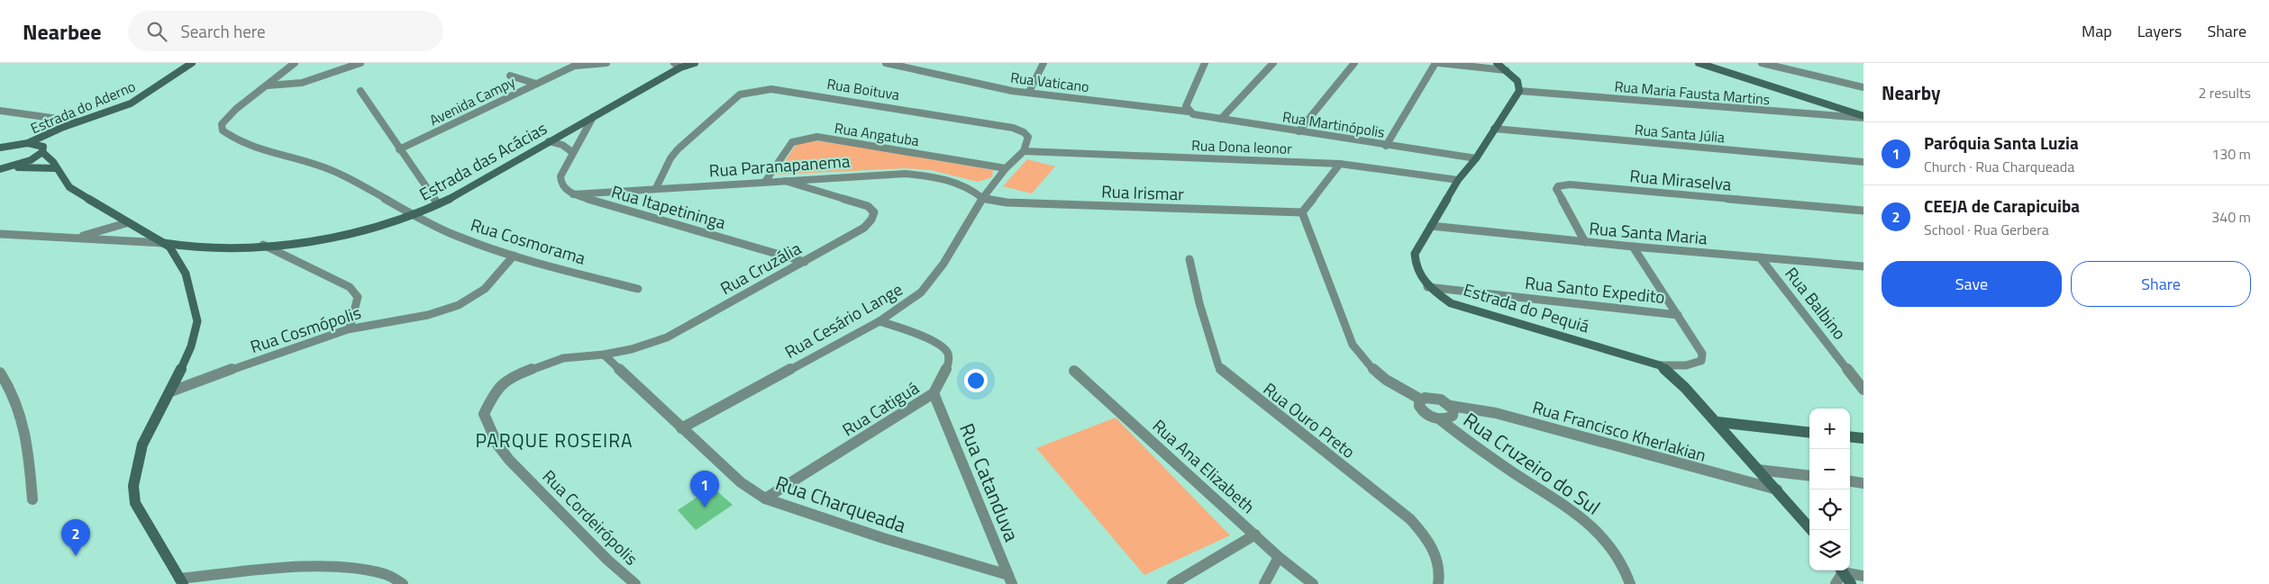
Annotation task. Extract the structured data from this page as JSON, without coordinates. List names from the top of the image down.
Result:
{
  "streets": {
    "main road": ["Estrada do Aderno", "Estrada das Acácias", "Estrada do Pequiá"],
    "street": [
      "Rua Vaticano",
      "Rua Boituva",
      "Rua Maria Fausta Martins",
      "Avenida Campy",
      "Rua Martinópolis",
      "Rua Santa Júlia",
      "Rua Angatuba",
      "Rua Dona leonor",
      "Rua Paranapanema",
      "Rua Miraselva",
      "Rua Irismar",
      "Rua Itapetininga",
      "Rua Santa Maria",
      "Rua Cosmorama",
      "Rua Cruzália",
      "Rua Santo Expedito",
      "Rua Balbino",
      "Rua Cesário Lange",
      "Rua Cosmópolis",
      "Rua Catiguá",
      "Rua Ouro Preto",
      "Rua Francisco Kherlakian",
      "Rua Cruzeiro do Sul",
      "Rua Ana Elizabeth",
      "Rua Catanduva",
      "Rua Charqueada",
      "Rua Cordeirópolis"
    ]
  },
  "crossings": [
    ["Rua Vaticano", "Rua Martinópolis"],
    ["Rua Boituva", "Rua Dona leonor"],
    ["Rua Boituva", "Rua Paranapanema"],
    ["Rua Maria Fausta Martins", "Estrada do Pequiá"],
    ["Rua Martinópolis", "Estrada do Pequiá"],
    ["Rua Santa Júlia", "Estrada do Pequiá"],
    ["Rua Angatuba", "Rua Paranapanema"],
    ["Rua Dona leonor", "Estrada do Pequiá"],
    ["Estrada das Acácias", "Rua Cosmorama"],
    ["Rua Paranapanema", "Rua Irismar"],
    ["Rua Paranapanema", "Rua Itapetininga"],
    ["Rua Paranapanema", "Rua Cruzália"],
    ["Rua Paranapanema", "Rua Cesário Lange"],
    ["Rua Miraselva", "Rua Santa Maria"],
    ["Rua Irismar", "Rua Cesário Lange"],
    ["Rua Itapetininga", "Rua Cruzália"],
    ["Rua Santa Maria", "Rua Balbino"],
    ["Rua Santa Maria", "Estrada do Pequiá"],
    ["Rua Cosmorama", "Rua Cosmópolis"],
    ["Rua Cruzália", "Rua Charqueada"],
    ["Rua Cruzália", "Rua Cordeirópolis"],
    ["Rua Santo Expedito", "Estrada do Pequiá"],
    ["Estrada do Pequiá", "Rua Francisco Kherlakian"],
    ["Rua Cesário Lange", "Rua Catiguá"],
    ["Rua Cesário Lange", "Rua Charqueada"],
    ["Rua Catiguá", "Rua Catanduva"],
    ["Rua Catiguá", "Rua Charqueada"],
    ["Rua Francisco Kherlakian", "Rua Cruzeiro do Sul"],
    ["Rua Catanduva", "Rua Charqueada"],
    ["Rua Charqueada", "Rua Cordeirópolis"]
  ],
  "districts": ["PARQUE ROSEIRA"],
  "page": {
    "header": "Nearbee",
    "search": "Search here",
    "nav": ["Map", "Layers", "Share"],
    "heading": ["Nearby", "2 results"],
    "list": [
      {
        "mark": "1",
        "name": "Paróquia Santa Luzia",
        "note": "Church · Rua Charqueada",
        "value": "130 m"
      },
      {
        "mark": "2",
        "name": "CEEJA de Carapicuiba",
        "note": "School · Rua Gerbera",
        "value": "340 m"
      }
    ],
    "buttons": ["Save", "Share"],
    "map_buttons": ["+", "−"],
    "pins": ["1", "2"]
  }
}
